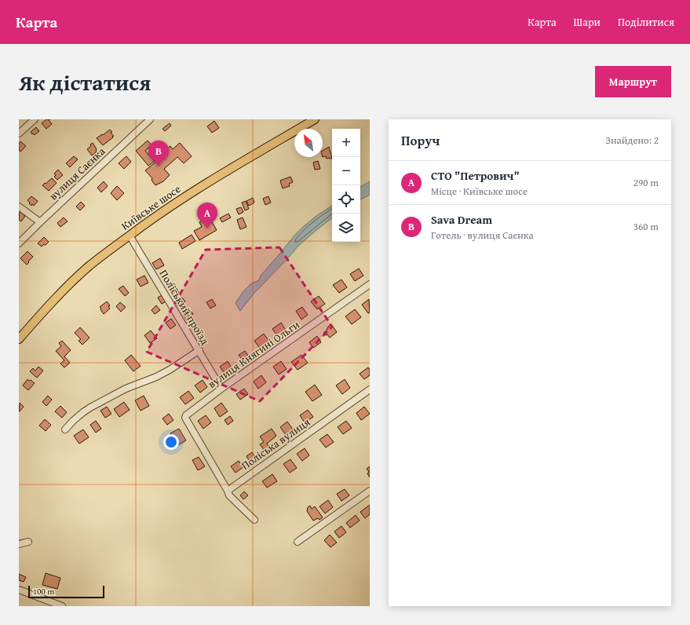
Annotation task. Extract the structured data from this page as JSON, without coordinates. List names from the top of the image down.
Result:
{
  "streets": {
    "main road": ["Київське шосе"],
    "street": [
      "вулиця Саєнка",
      "Поліський проїзд",
      "вулиця Княгині Ольги",
      "Поліська вулиця"
    ]
  },
  "crossings": [
    ["Київське шосе", "Поліський проїзд"],
    ["Поліський проїзд", "вулиця Княгині Ольги"],
    ["вулиця Княгині Ольги", "Поліська вулиця"]
  ],
  "scale_bar": "100 m",
  "north": "top left",
  "page": {
    "header": "Карта",
    "nav": ["Карта", "Шари", "Поділитися"],
    "title": "Як дістатися",
    "buttons": "Маршрут",
    "heading": ["Поруч", "Знайдено: 2"],
    "map_buttons": ["+", "−"],
    "pins": ["B", "A"],
    "list": [
      {
        "mark": "A",
        "name": "СТО \"Петрович\"",
        "note": "Місце · Київське шосе",
        "value": "290 m"
      },
      {
        "mark": "B",
        "name": "Sava Dream",
        "note": "Готель · вулиця Саєнка",
        "value": "360 m"
      }
    ],
    "scale": "100 m"
  }
}
